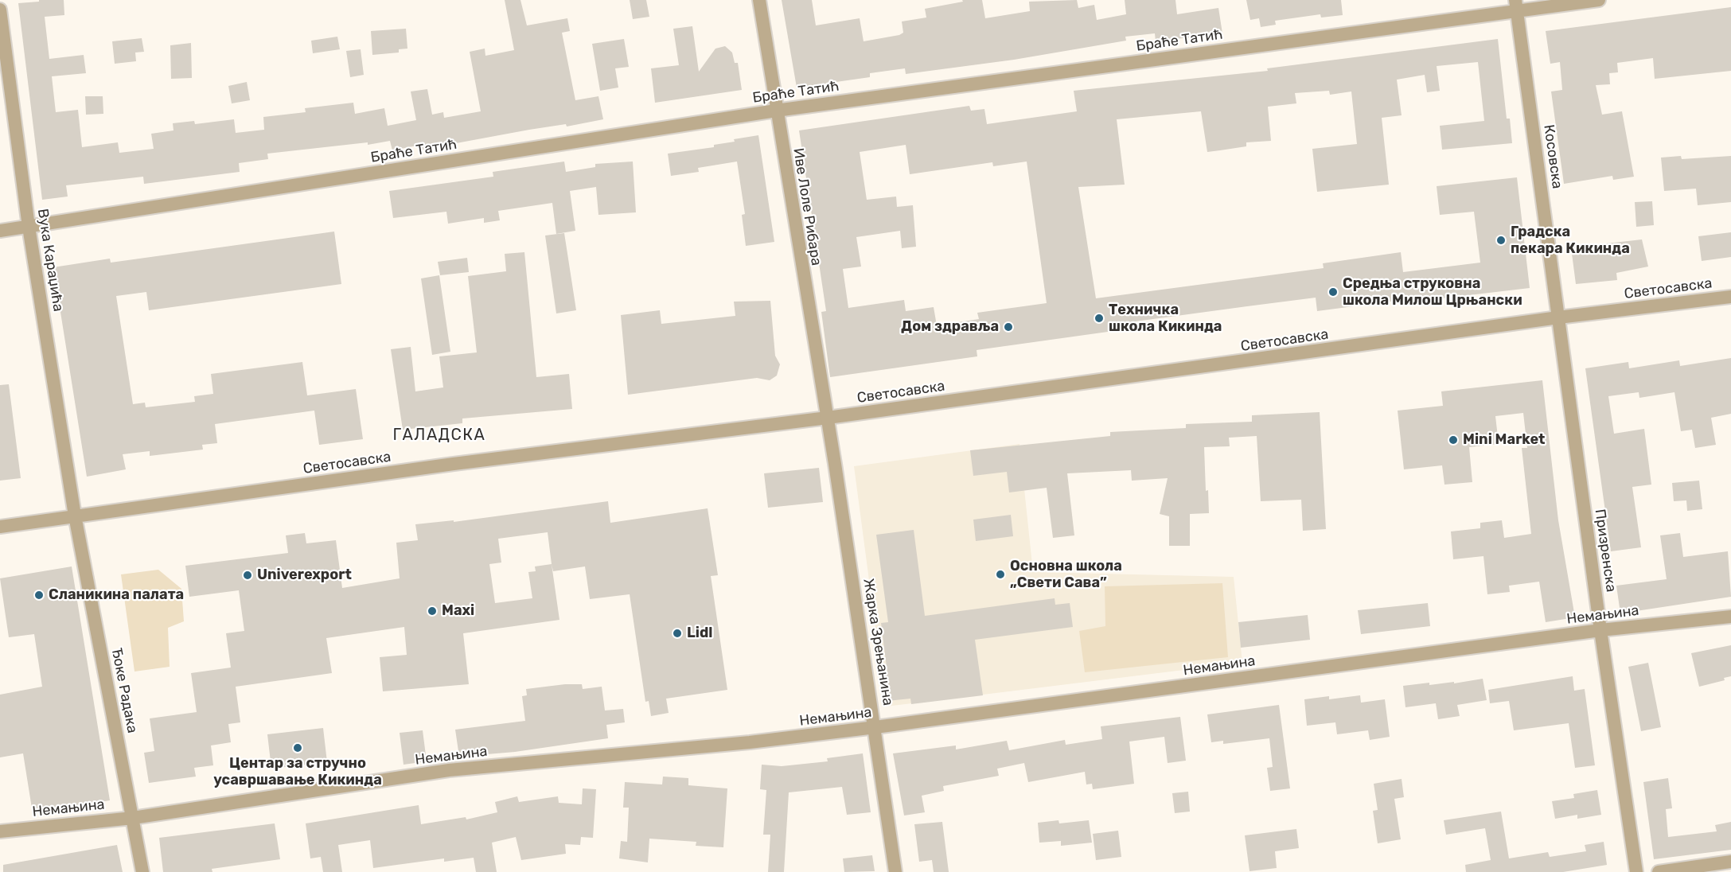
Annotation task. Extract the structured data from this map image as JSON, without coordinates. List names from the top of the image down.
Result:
{
  "streets": {
    "street": [
      "Браће Татић",
      "Косовска",
      "Иве Лоле Рибара",
      "Вука Караџића",
      "Светосавска",
      "Призренска",
      "Немањина",
      "Жарка Зрењанина",
      "Ђоке Радака"
    ]
  },
  "crossings": [
    ["Браће Татић", "Косовска"],
    ["Браће Татић", "Иве Лоле Рибара"],
    ["Браће Татић", "Вука Караџића"],
    ["Косовска", "Светосавска"],
    ["Косовска", "Призренска"],
    ["Иве Лоле Рибара", "Светосавска"],
    ["Иве Лоле Рибара", "Жарка Зрењанина"],
    ["Вука Караџића", "Светосавска"],
    ["Вука Караџића", "Ђоке Радака"],
    ["Светосавска", "Призренска"],
    ["Светосавска", "Жарка Зрењанина"],
    ["Светосавска", "Ђоке Радака"],
    ["Призренска", "Немањина"],
    ["Немањина", "Жарка Зрењанина"],
    ["Немањина", "Ђоке Радака"]
  ],
  "districts": ["ГАЛАДСКА"],
  "places": [
    "Градска пекара Кикинда",
    "Средња струковна школа Милош Црњански",
    "Техничка школа Кикинда",
    "Дом здравља",
    "Mini Market",
    "Основна школа „Свети Сава”",
    "Univerexport",
    "Сланикина палата",
    "Maxi",
    "Lidl",
    "Центар за стручно усавршавање Кикинда"
  ]
}
